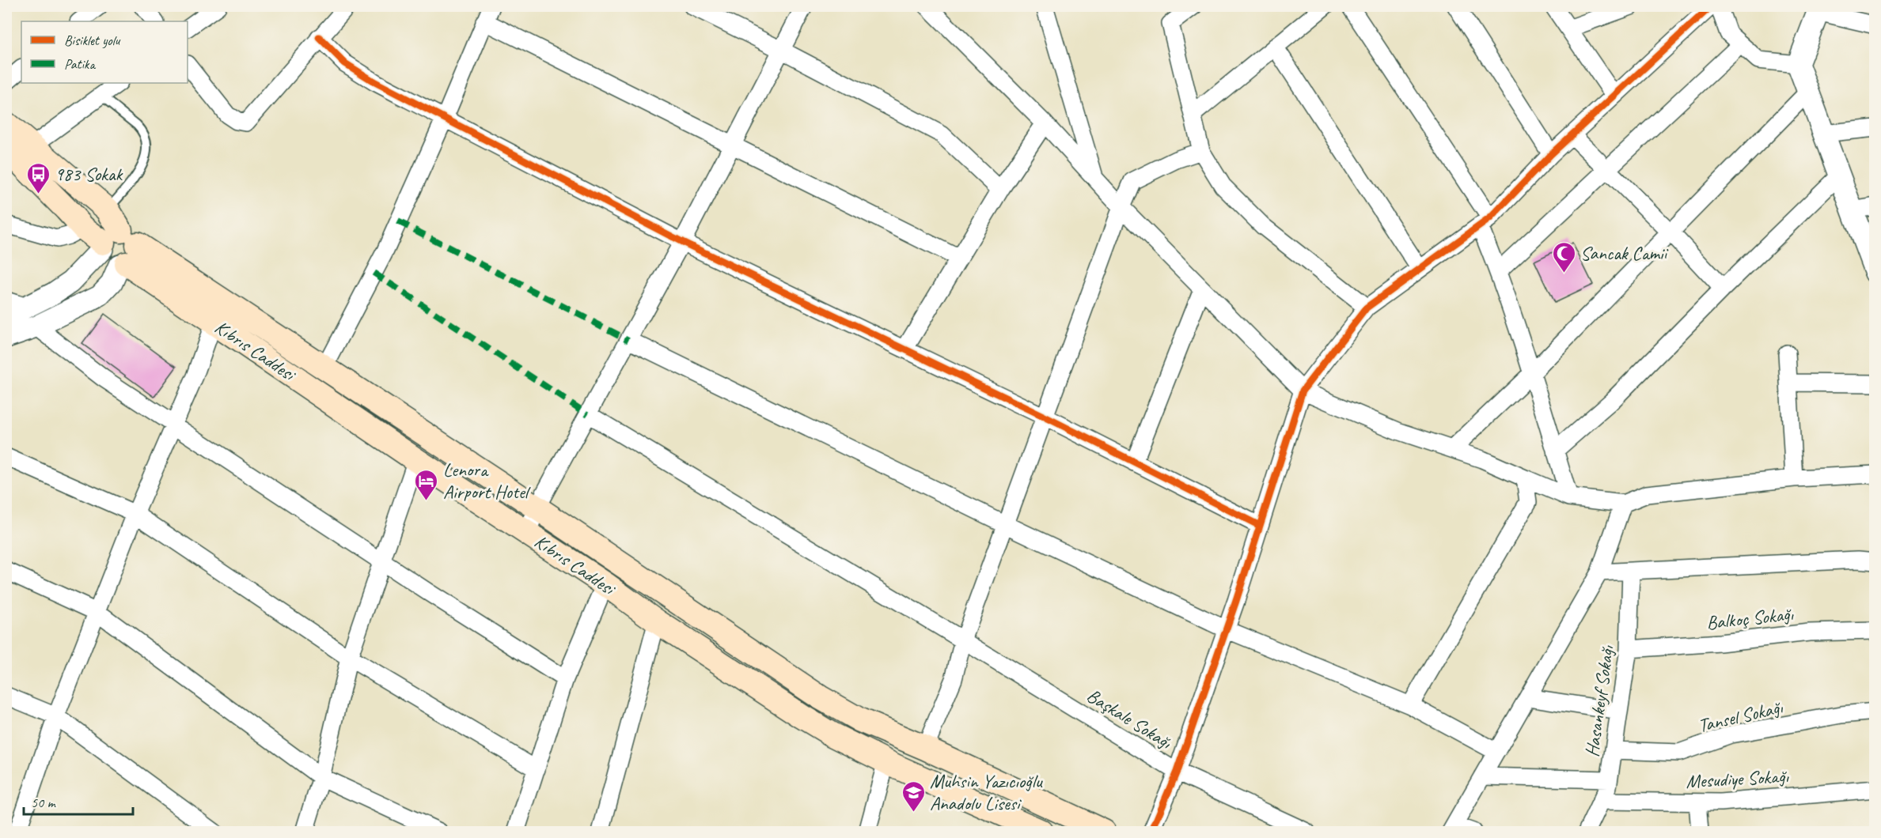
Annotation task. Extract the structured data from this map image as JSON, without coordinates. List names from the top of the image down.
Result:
{
  "streets": {
    "main road": ["Kıbrıs Caddesi"],
    "street": [
      "Balkoç Sokağı",
      "Hasankeyf Sokağı",
      "Tansel Sokağı",
      "Başkale Sokağı",
      "Mesudiye Sokağı"
    ]
  },
  "crossings": [
    ["Balkoç Sokağı", "Hasankeyf Sokağı"],
    ["Hasankeyf Sokağı", "Tansel Sokağı"],
    ["Hasankeyf Sokağı", "Mesudiye Sokağı"]
  ],
  "places": {
    "bus stop": ["983 Sokak"],
    "mosque": ["Sancak Camii"],
    "hotel": ["Lenora Airport Hotel"],
    "school or university": ["Muhsin Yazıcıoğlu Anadolu Lisesi"]
  },
  "legend": ["Bisiklet yolu", "Patika"],
  "scale_bar": "50 m"
}
